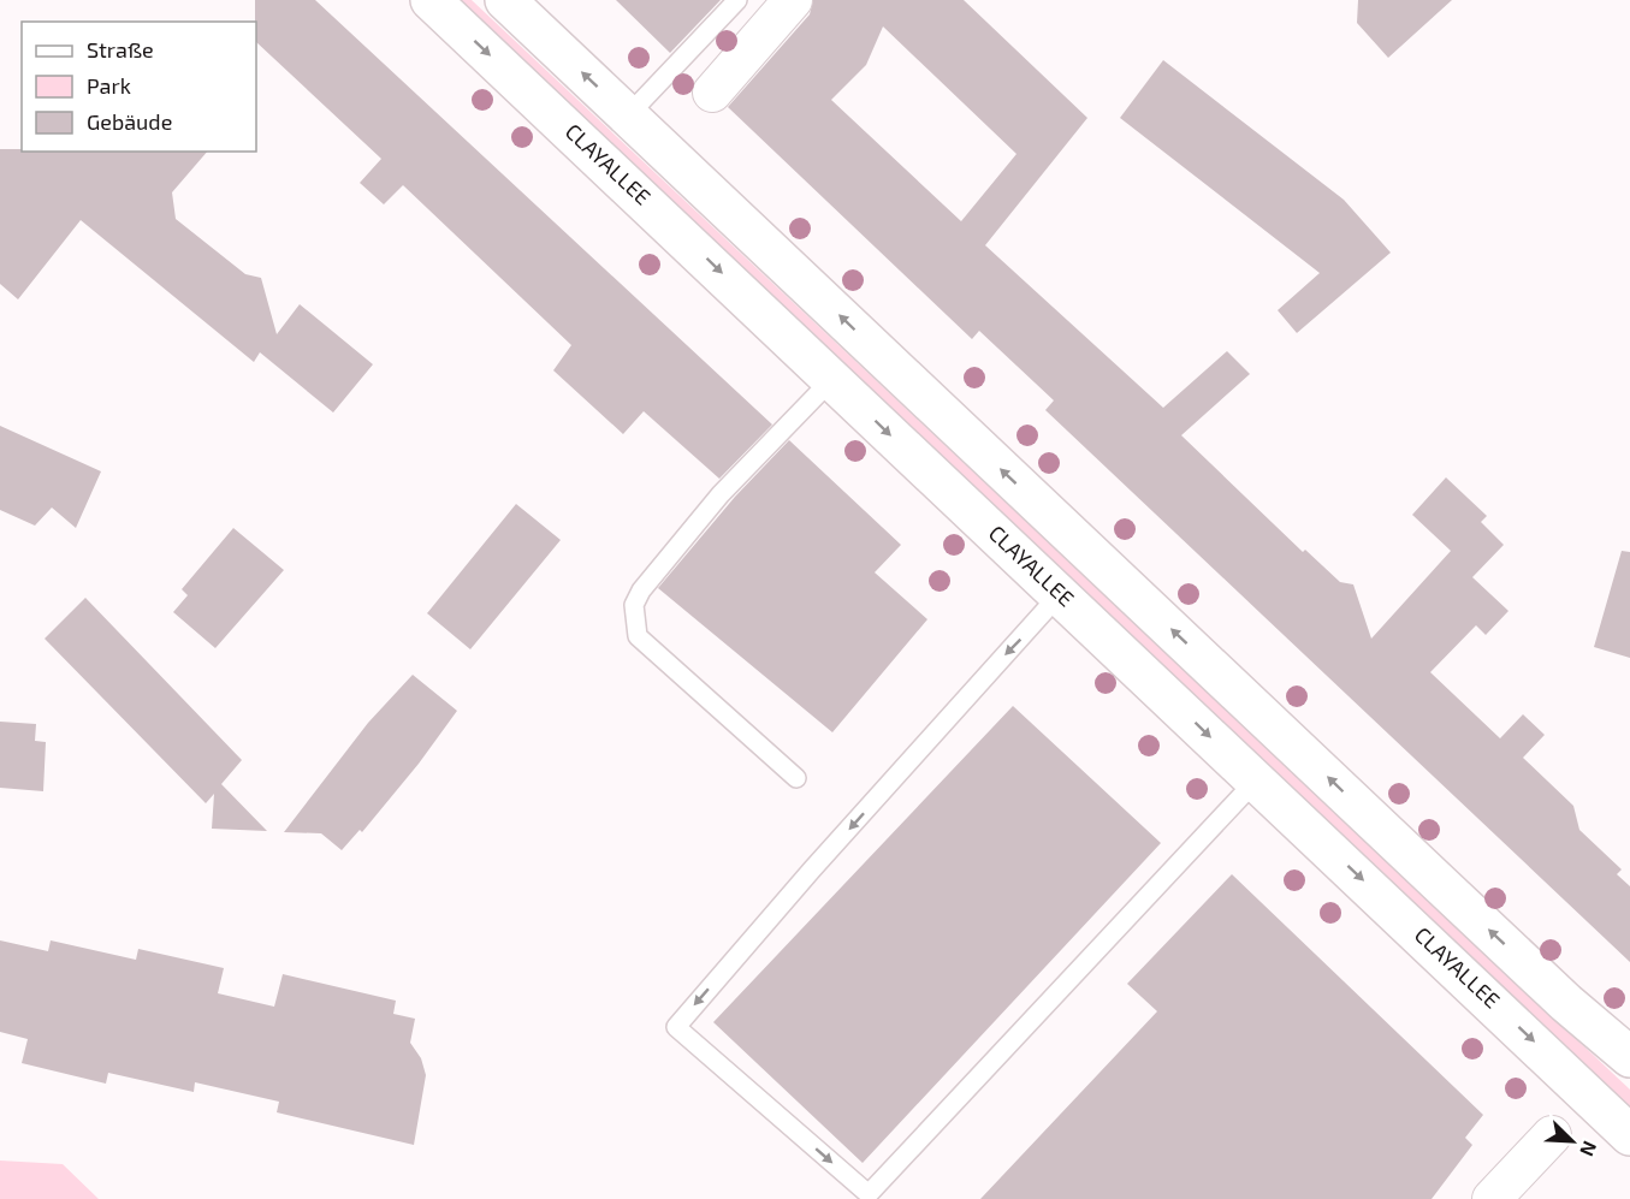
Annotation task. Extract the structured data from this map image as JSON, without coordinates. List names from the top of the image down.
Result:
{
  "streets": {
    "main road": ["CLAYALLEE"]
  },
  "legend": ["Straße", "Park", "Gebäude"],
  "north": "bottom right"
}
